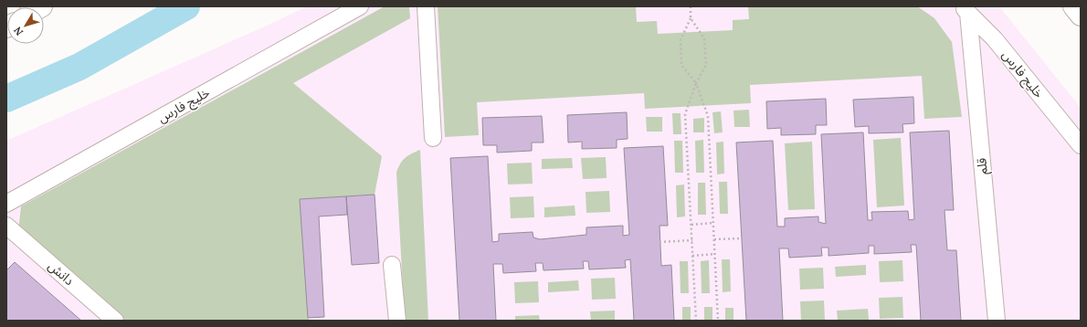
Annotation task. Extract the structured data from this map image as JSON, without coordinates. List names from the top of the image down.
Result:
{
  "streets": {
    "street": ["خلیج فارس", "قلم", "دانش"]
  },
  "crossings": [
    ["خلیج فارس", "قلم"]
  ],
  "north": "bottom left"
}
